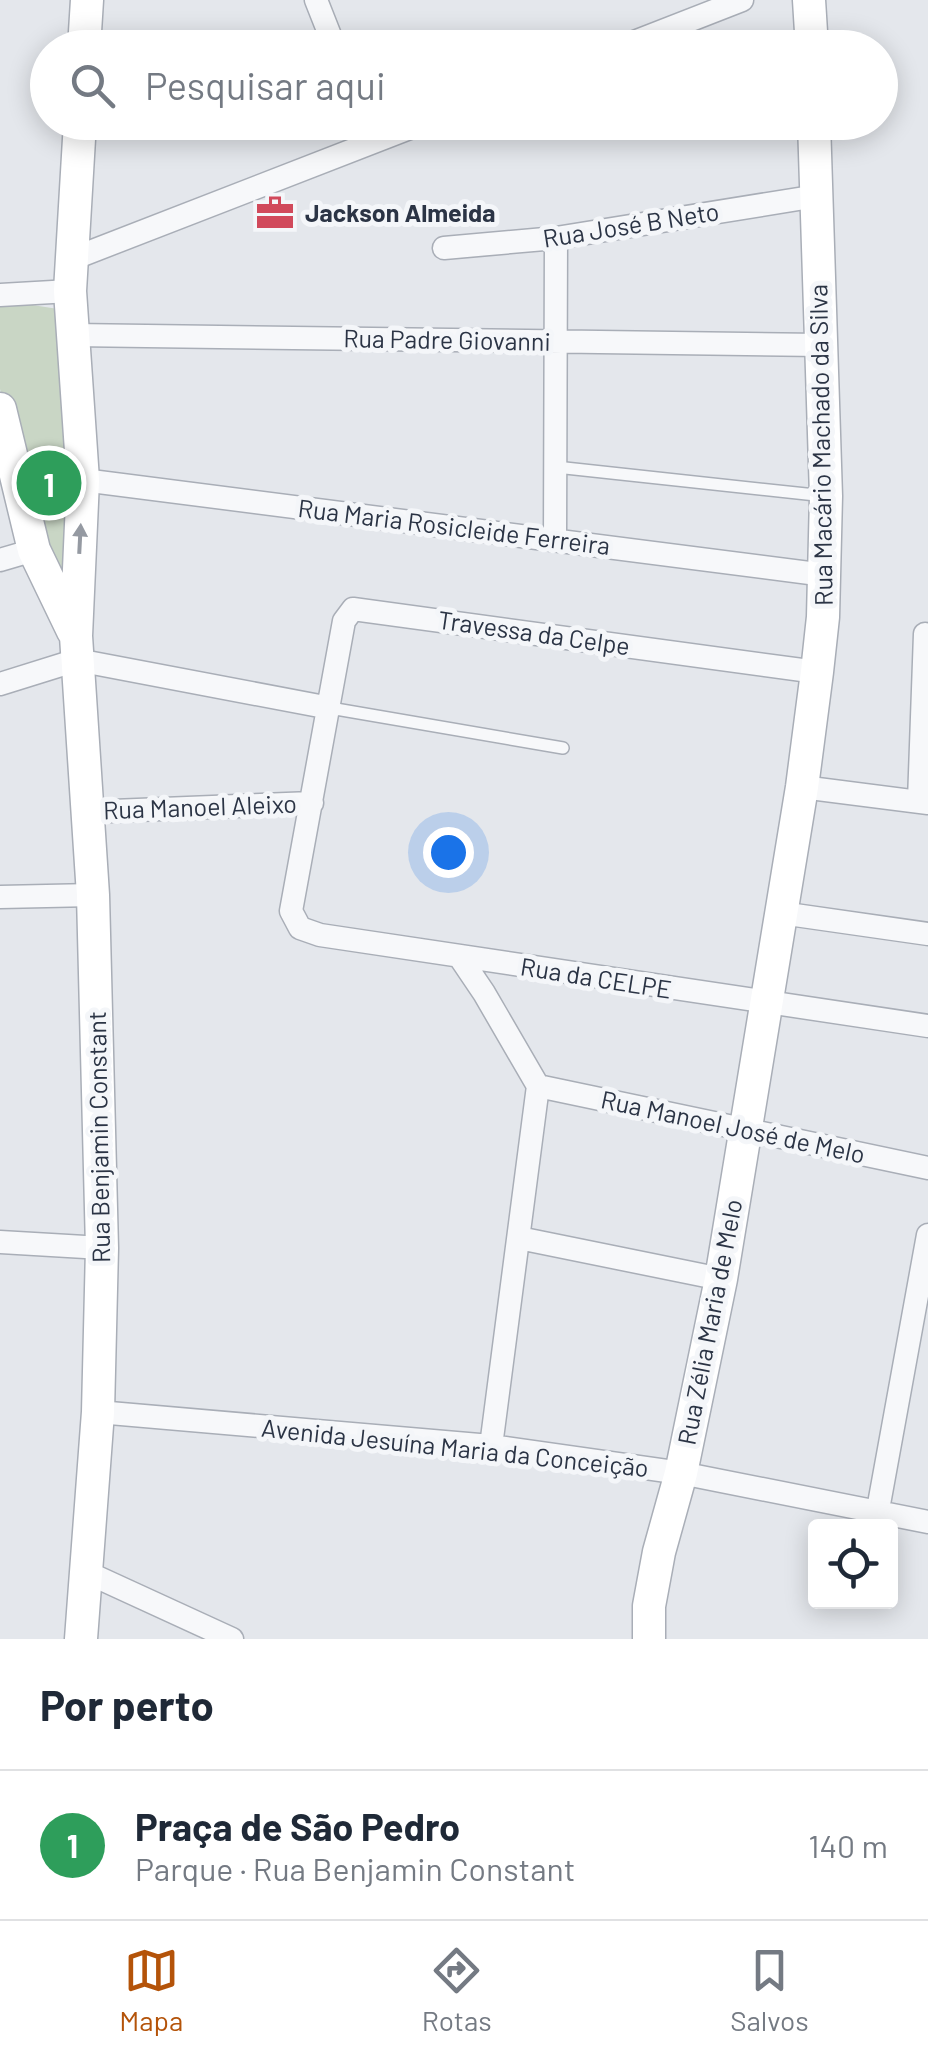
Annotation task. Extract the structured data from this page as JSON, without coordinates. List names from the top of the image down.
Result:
{
  "streets": {
    "street": [
      "Rua José B Neto",
      "Rua Padre Giovanni",
      "Rua Macário Machado da Silva",
      "Rua Maria Rosicleide Ferreira",
      "Travessa da Celpe",
      "Rua Manoel Aleixo",
      "Rua da CELPE",
      "Rua Manoel José de Melo",
      "Rua Benjamin Constant",
      "Rua Zélia Maria de Melo",
      "Avenida Jesuína Maria da Conceição"
    ]
  },
  "crossings": [
    ["Rua José B Neto", "Rua Macário Machado da Silva"],
    ["Rua Padre Giovanni", "Rua Macário Machado da Silva"],
    ["Rua Padre Giovanni", "Rua Benjamin Constant"],
    ["Rua Macário Machado da Silva", "Rua Maria Rosicleide Ferreira"],
    ["Rua Macário Machado da Silva", "Travessa da Celpe"],
    ["Rua Macário Machado da Silva", "Rua da CELPE"],
    ["Rua Macário Machado da Silva", "Rua Zélia Maria de Melo"],
    ["Rua Maria Rosicleide Ferreira", "Rua Benjamin Constant"],
    ["Rua Manoel Aleixo", "Rua da CELPE"],
    ["Rua Manoel Aleixo", "Rua Benjamin Constant"],
    ["Rua da CELPE", "Rua Zélia Maria de Melo"],
    ["Rua Manoel José de Melo", "Rua Zélia Maria de Melo"],
    ["Rua Benjamin Constant", "Avenida Jesuína Maria da Conceição"],
    ["Rua Zélia Maria de Melo", "Avenida Jesuína Maria da Conceição"]
  ],
  "places": {
    "office": ["Jackson Almeida"]
  },
  "page": {
    "search": "Pesquisar aqui",
    "pins": "1",
    "heading": "Por perto",
    "list": [
      {
        "mark": "1",
        "name": "Praça de São Pedro",
        "note": "Parque · Rua Benjamin Constant",
        "value": "140 m"
      }
    ],
    "nav": ["Mapa", "Rotas", "Salvos"]
  }
}
